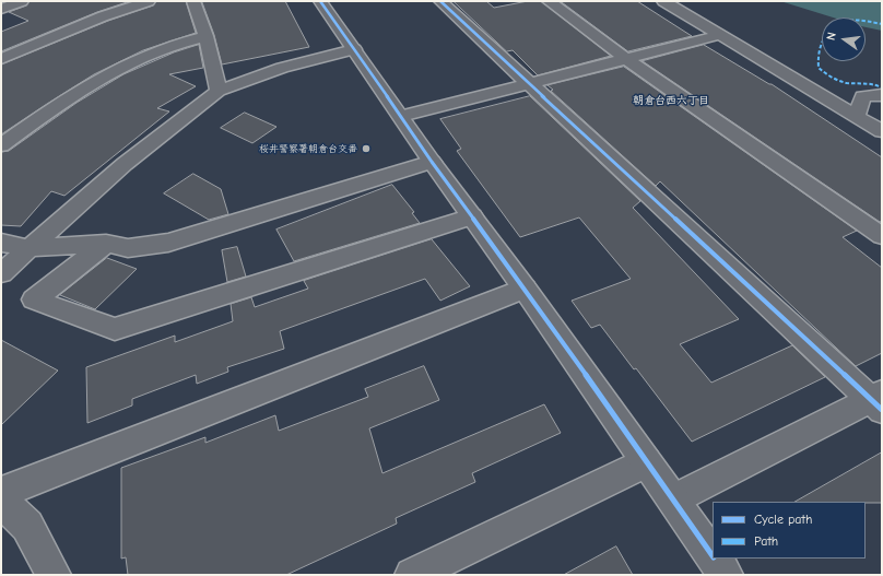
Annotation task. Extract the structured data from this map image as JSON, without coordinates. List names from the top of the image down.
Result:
{
  "districts": ["朝倉台西六丁目"],
  "places": ["桜井警察署朝倉台交番"],
  "legend": ["Cycle path", "Path"],
  "north": "left"
}
